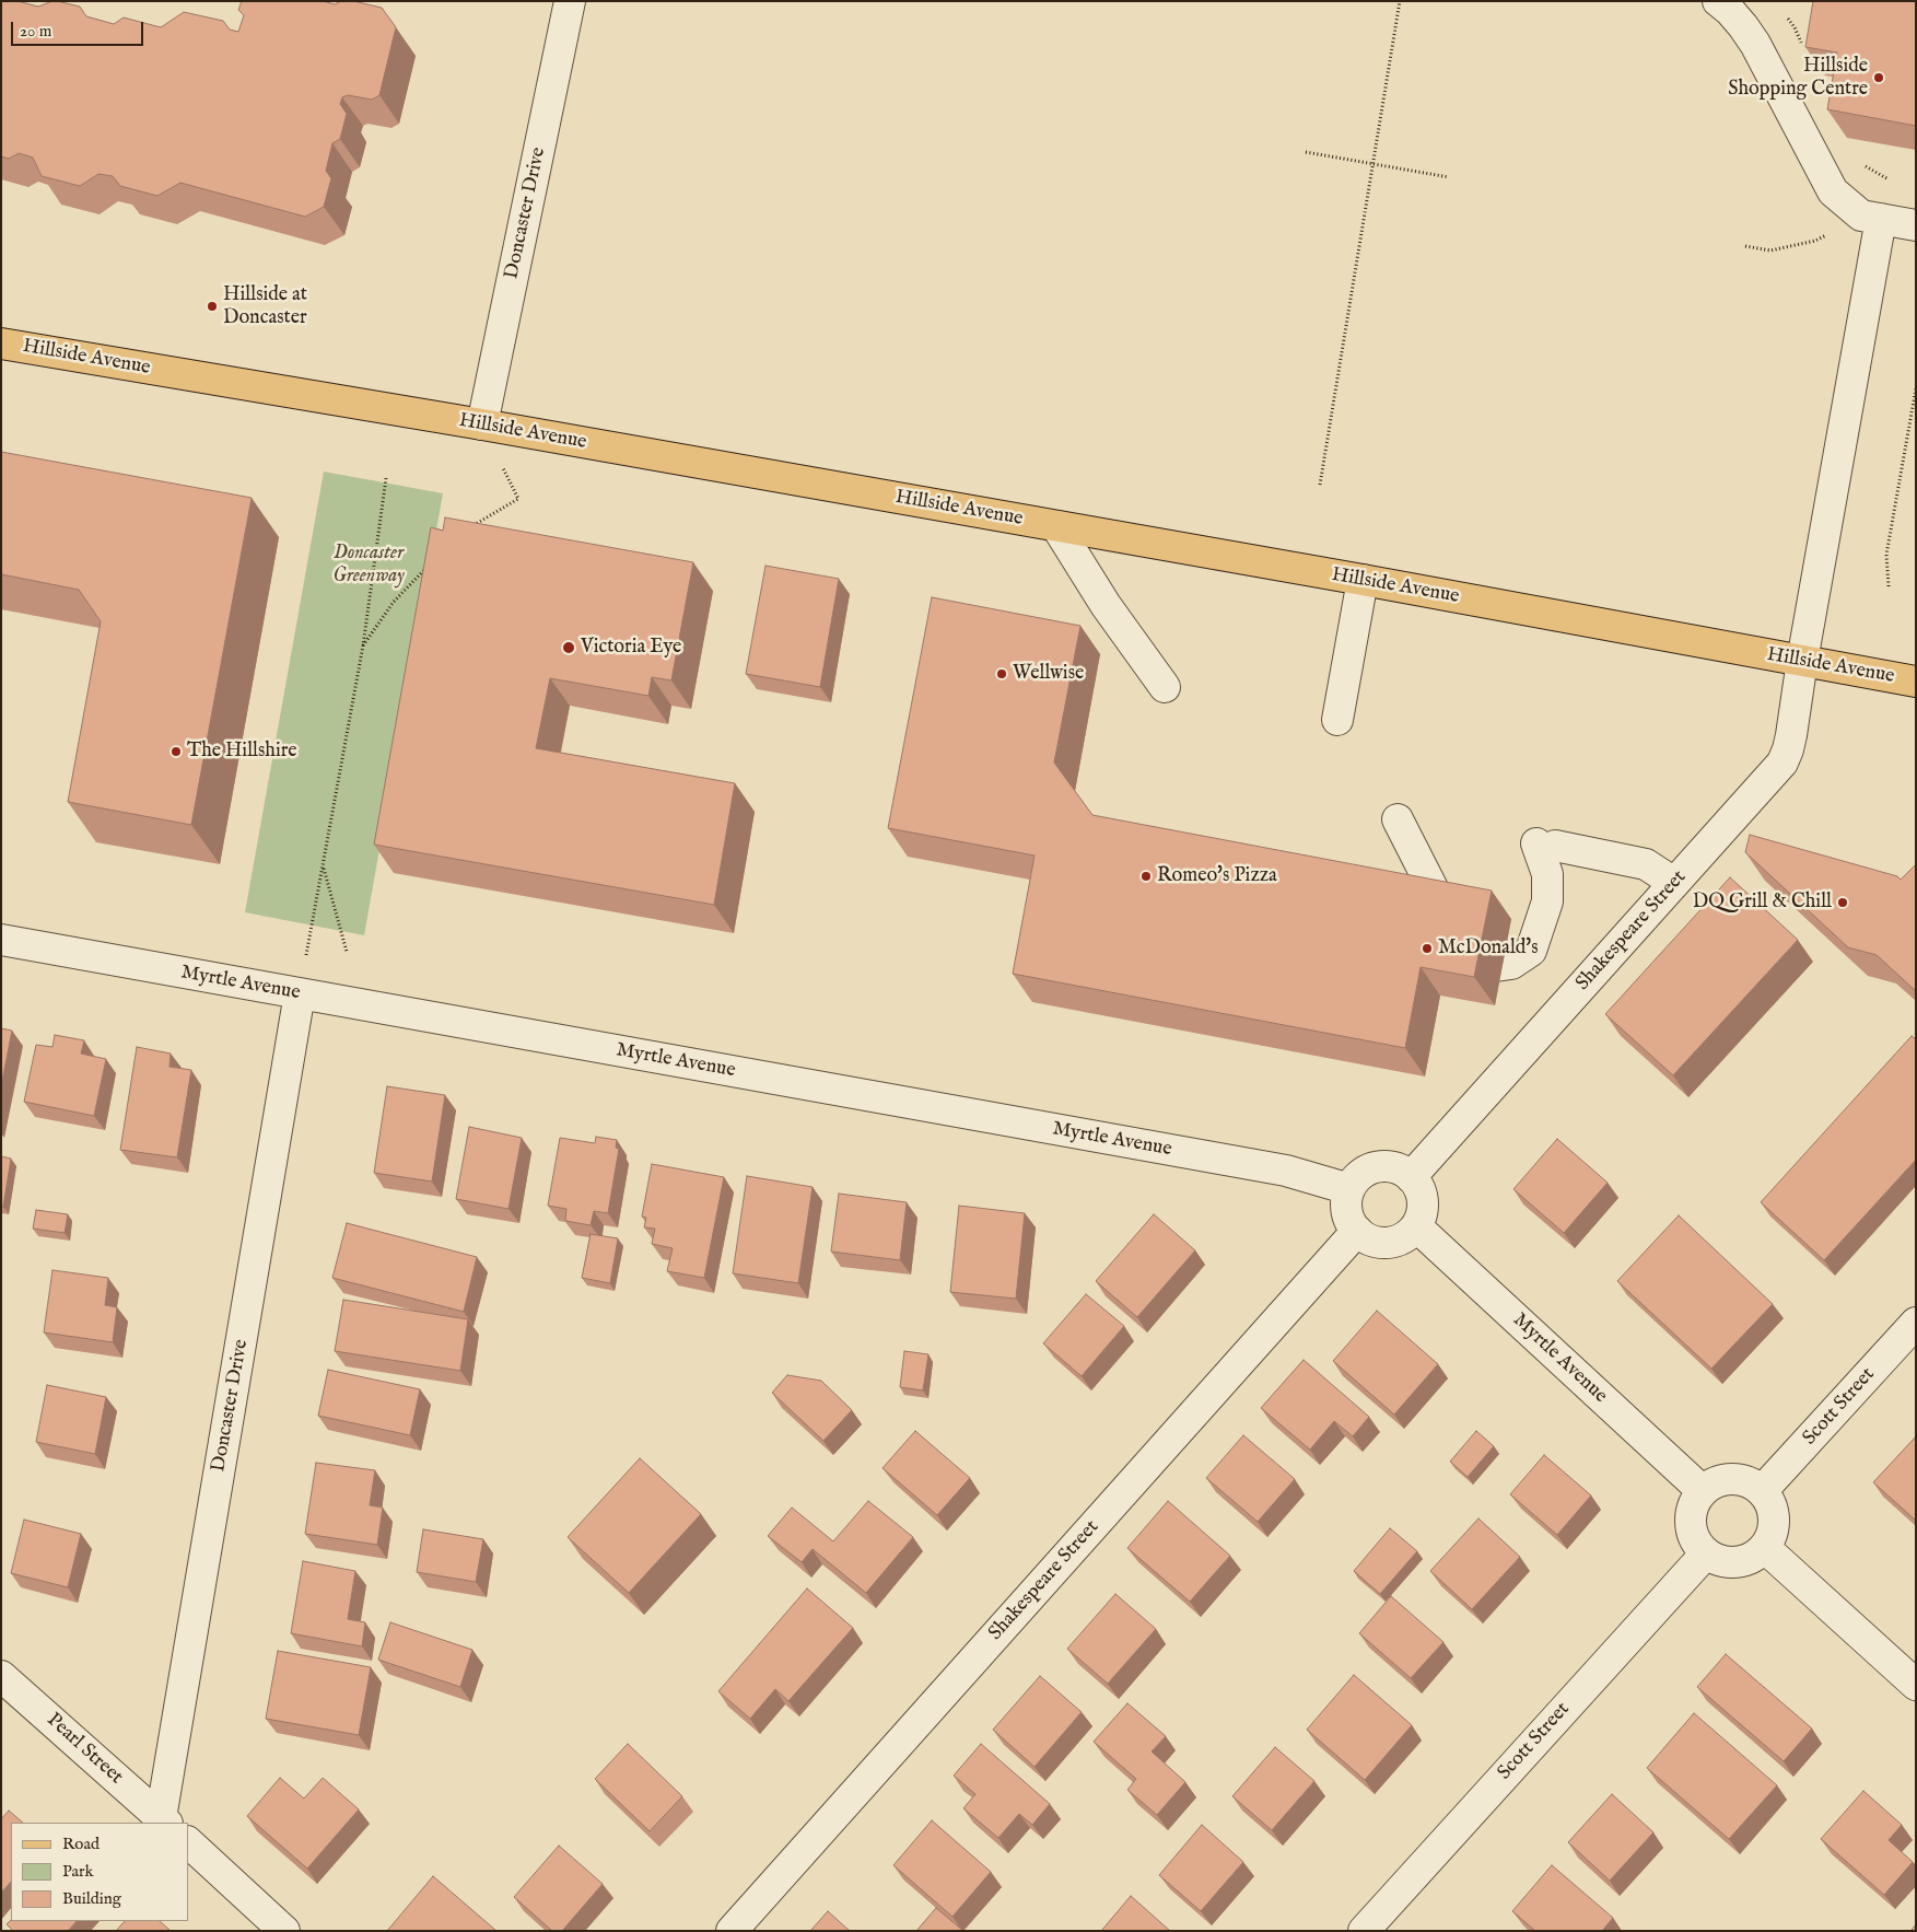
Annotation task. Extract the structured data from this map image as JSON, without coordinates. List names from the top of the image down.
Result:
{
  "streets": {
    "main road": ["Hillside Avenue"],
    "street": [
      "Doncaster Drive",
      "Shakespeare Street",
      "Myrtle Avenue",
      "Scott Street",
      "Pearl Street"
    ]
  },
  "crossings": [
    ["Doncaster Drive", "Hillside Avenue"],
    ["Doncaster Drive", "Myrtle Avenue"],
    ["Doncaster Drive", "Pearl Street"],
    ["Hillside Avenue", "Shakespeare Street"],
    ["Shakespeare Street", "Myrtle Avenue"],
    ["Myrtle Avenue", "Scott Street"]
  ],
  "parks": ["Doncaster Greenway"],
  "places": [
    "Hillside Shopping Centre",
    "Hillside at Doncaster",
    "Victoria Eye",
    "Wellwise",
    "The Hillshire",
    "Romeo's Pizza",
    "DQ Grill & Chill",
    "McDonald's"
  ],
  "legend": ["Road", "Park", "Building"],
  "scale_bar": "20 m"
}
